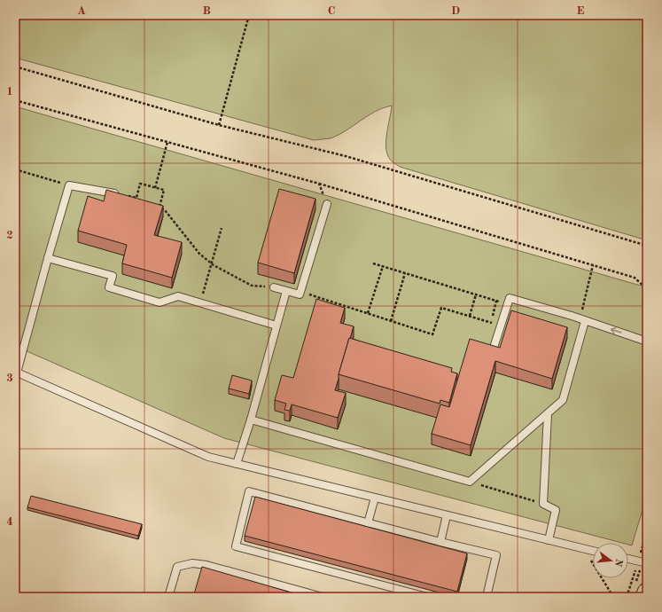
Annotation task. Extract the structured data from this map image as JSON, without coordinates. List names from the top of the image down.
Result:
{
  "north": "right",
  "grid": {
    "columns": [
      "A",
      "B",
      "C",
      "D",
      "E"
    ],
    "rows": [
      "1",
      "2",
      "3",
      "4"
    ]
  }
}
